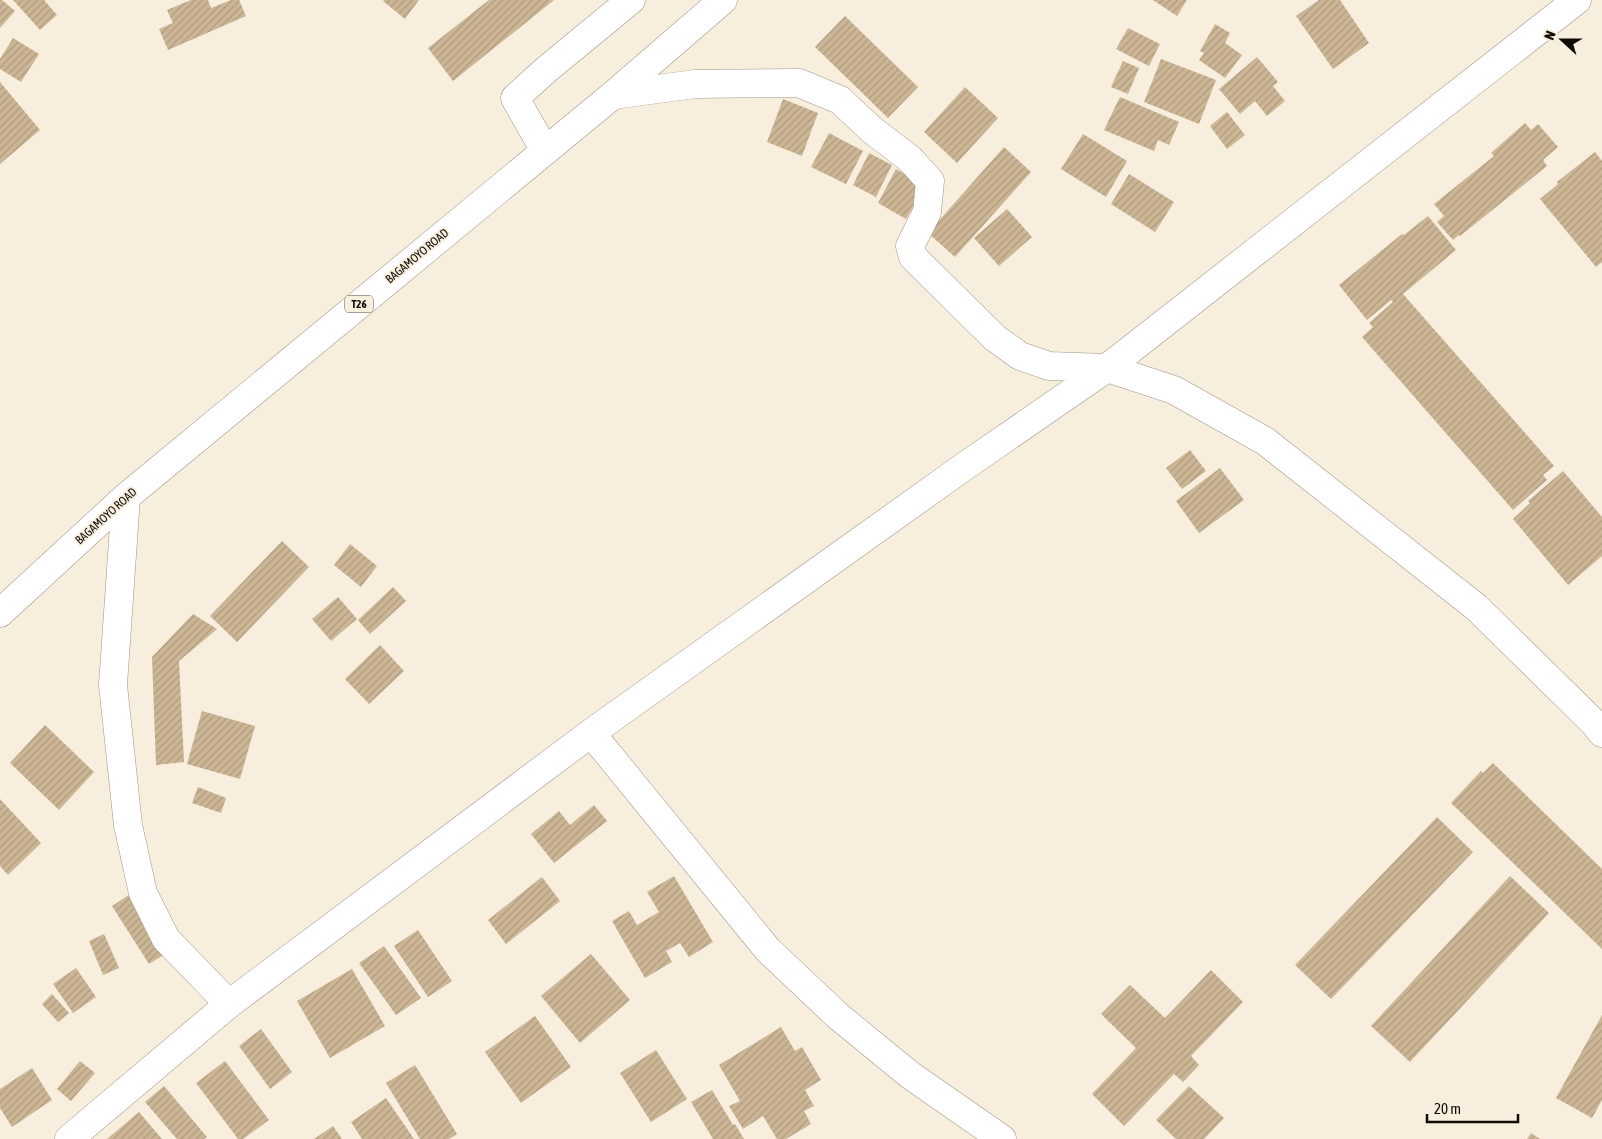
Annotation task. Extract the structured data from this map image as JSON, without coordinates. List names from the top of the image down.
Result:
{
  "streets": {
    "main road": ["BAGAMOYO ROAD", "T26"]
  },
  "scale_bar": "20 m",
  "north": "left"
}
